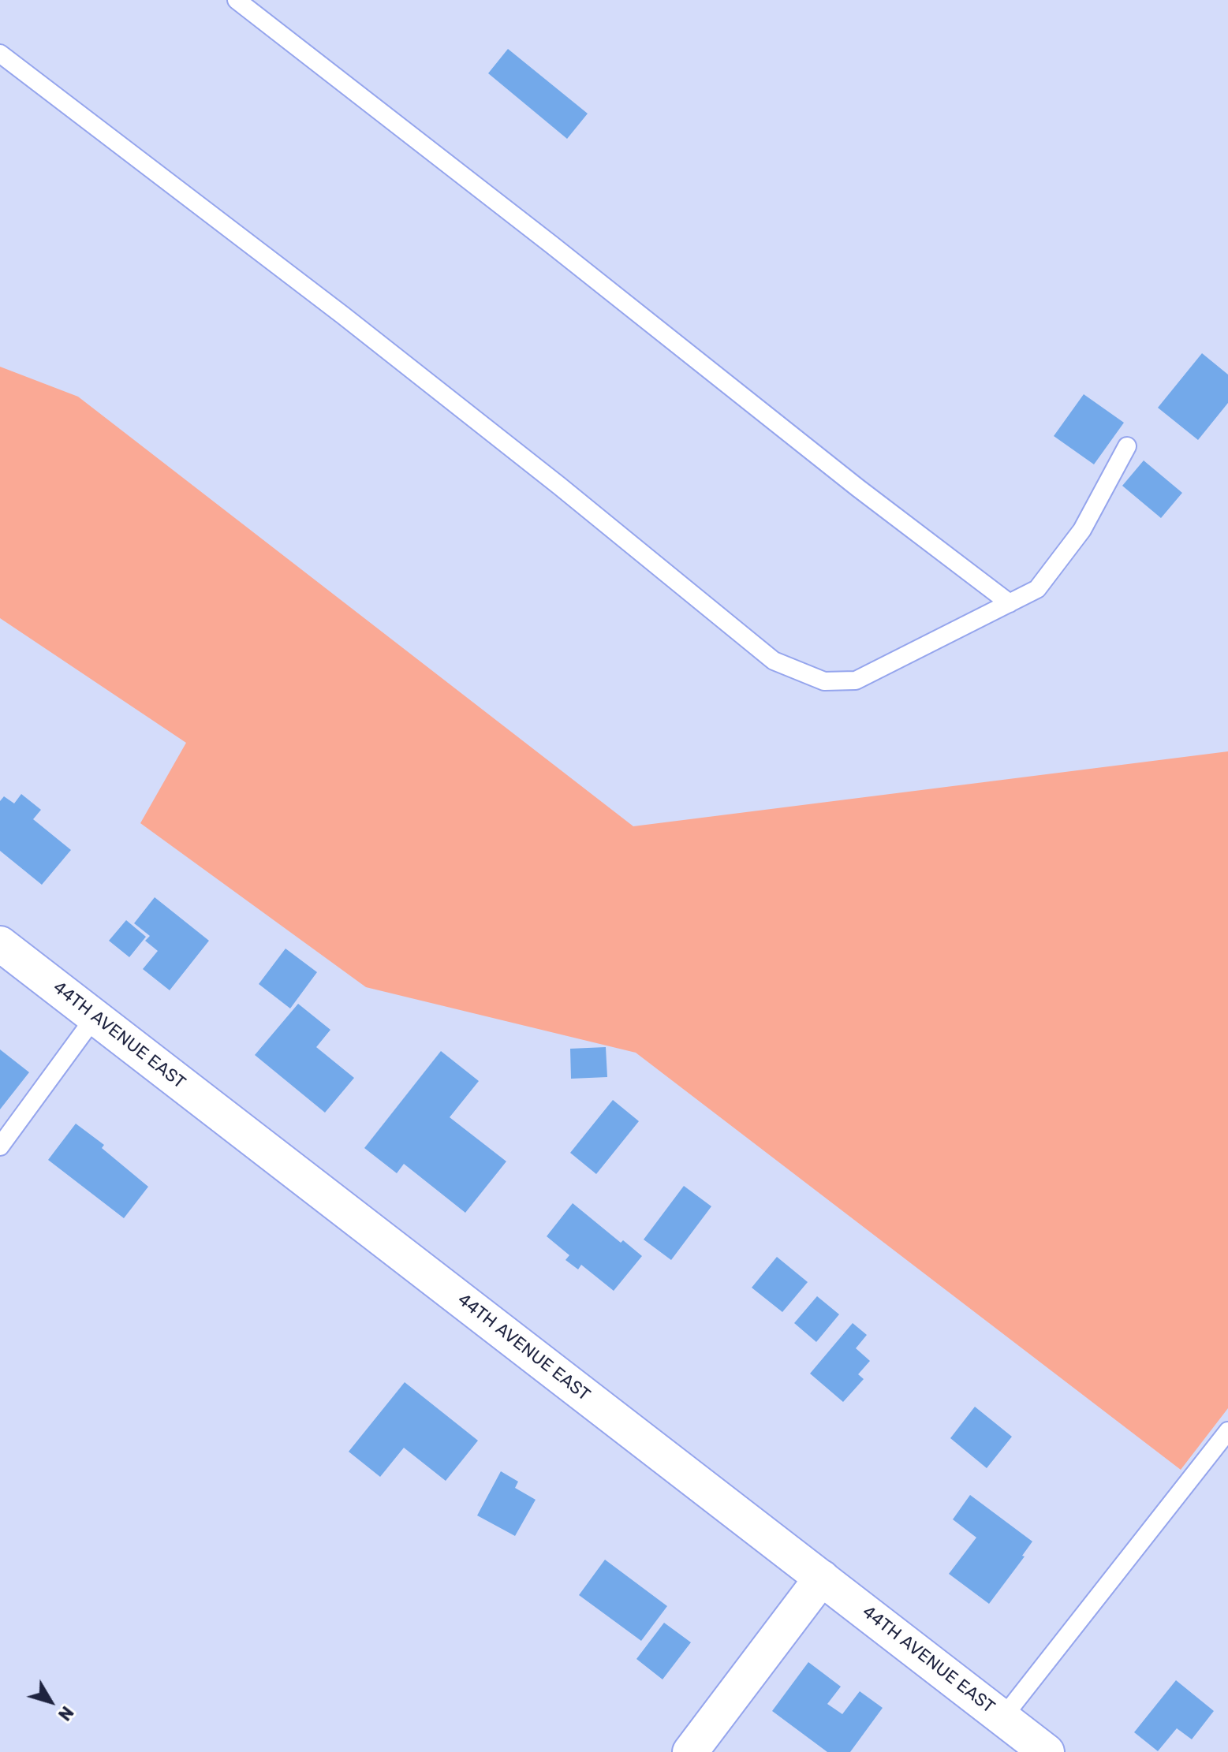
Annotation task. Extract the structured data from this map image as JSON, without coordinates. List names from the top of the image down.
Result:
{
  "streets": {
    "street": ["44TH AVENUE EAST"]
  },
  "north": "bottom right"
}
